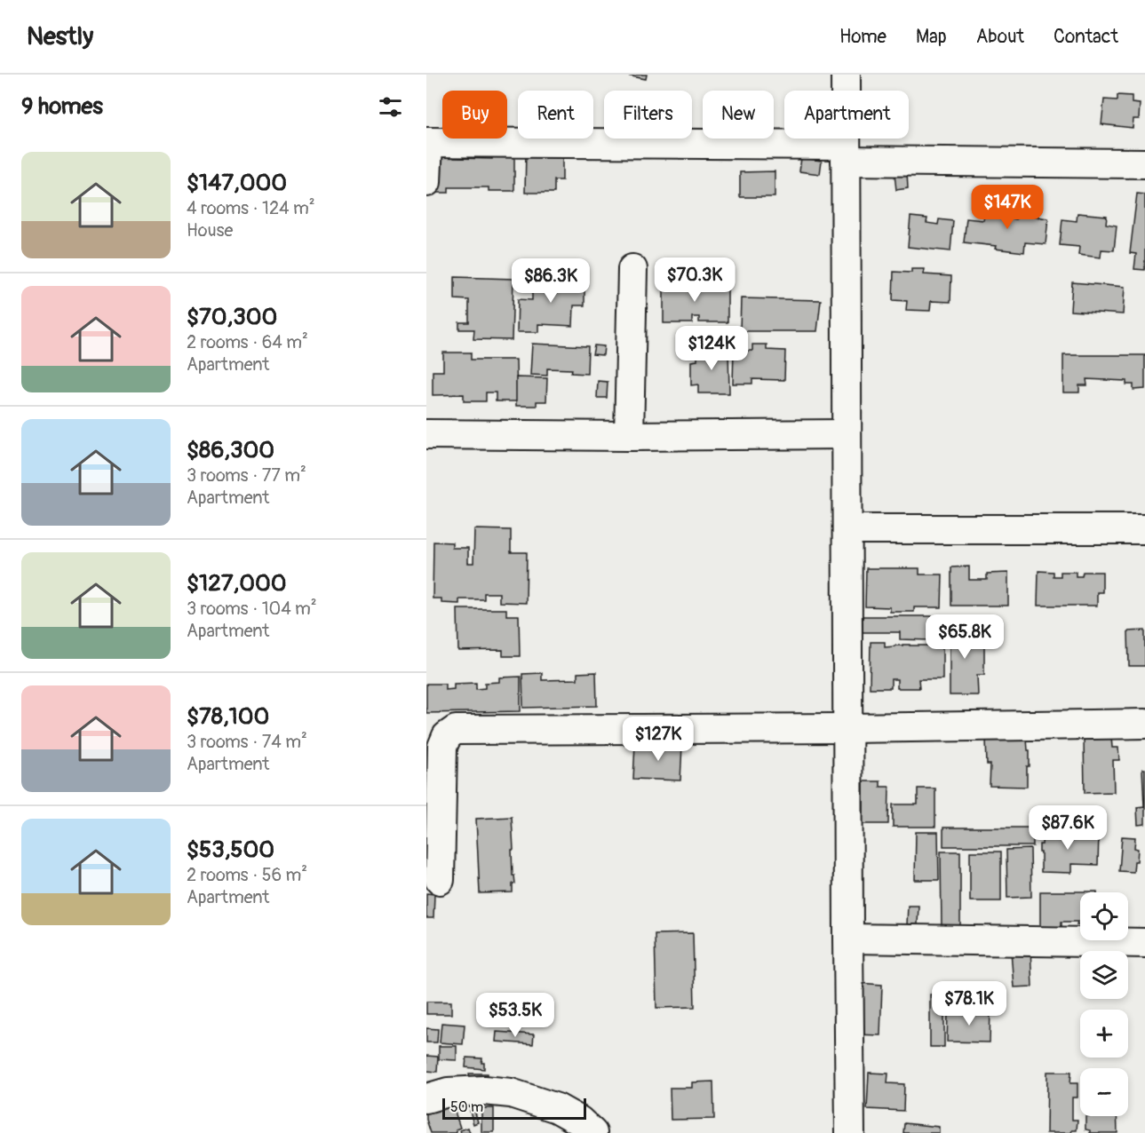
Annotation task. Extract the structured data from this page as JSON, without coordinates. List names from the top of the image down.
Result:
{
  "scale_bar": "50 m",
  "page": {
    "header": "Nestly",
    "nav": [
      "Home",
      "Map",
      "About",
      "Contact"
    ],
    "heading": "9 homes",
    "chip": [
      "Buy",
      "Rent",
      "Filters",
      "New",
      "Apartment"
    ],
    "list": [
      {
        "name": "$147,000",
        "note": "4 rooms · 124 m² · House"
      },
      {
        "name": "$70,300",
        "note": "2 rooms · 64 m² · Apartment"
      },
      {
        "name": "$86,300",
        "note": "3 rooms · 77 m² · Apartment"
      },
      {
        "name": "$127,000",
        "note": "3 rooms · 104 m² · Apartment"
      },
      {
        "name": "$78,100",
        "note": "3 rooms · 74 m² · Apartment"
      },
      {
        "name": "$53,500",
        "note": "2 rooms · 56 m² · Apartment"
      }
    ],
    "price": [
      "$147K",
      "$70.3K",
      "$86.3K",
      "$124K",
      "$65.8K",
      "$127K",
      "$87.6K",
      "$78.1K",
      "$53.5K"
    ],
    "map_buttons": ["+", "−"],
    "scale": "50 m"
  }
}
